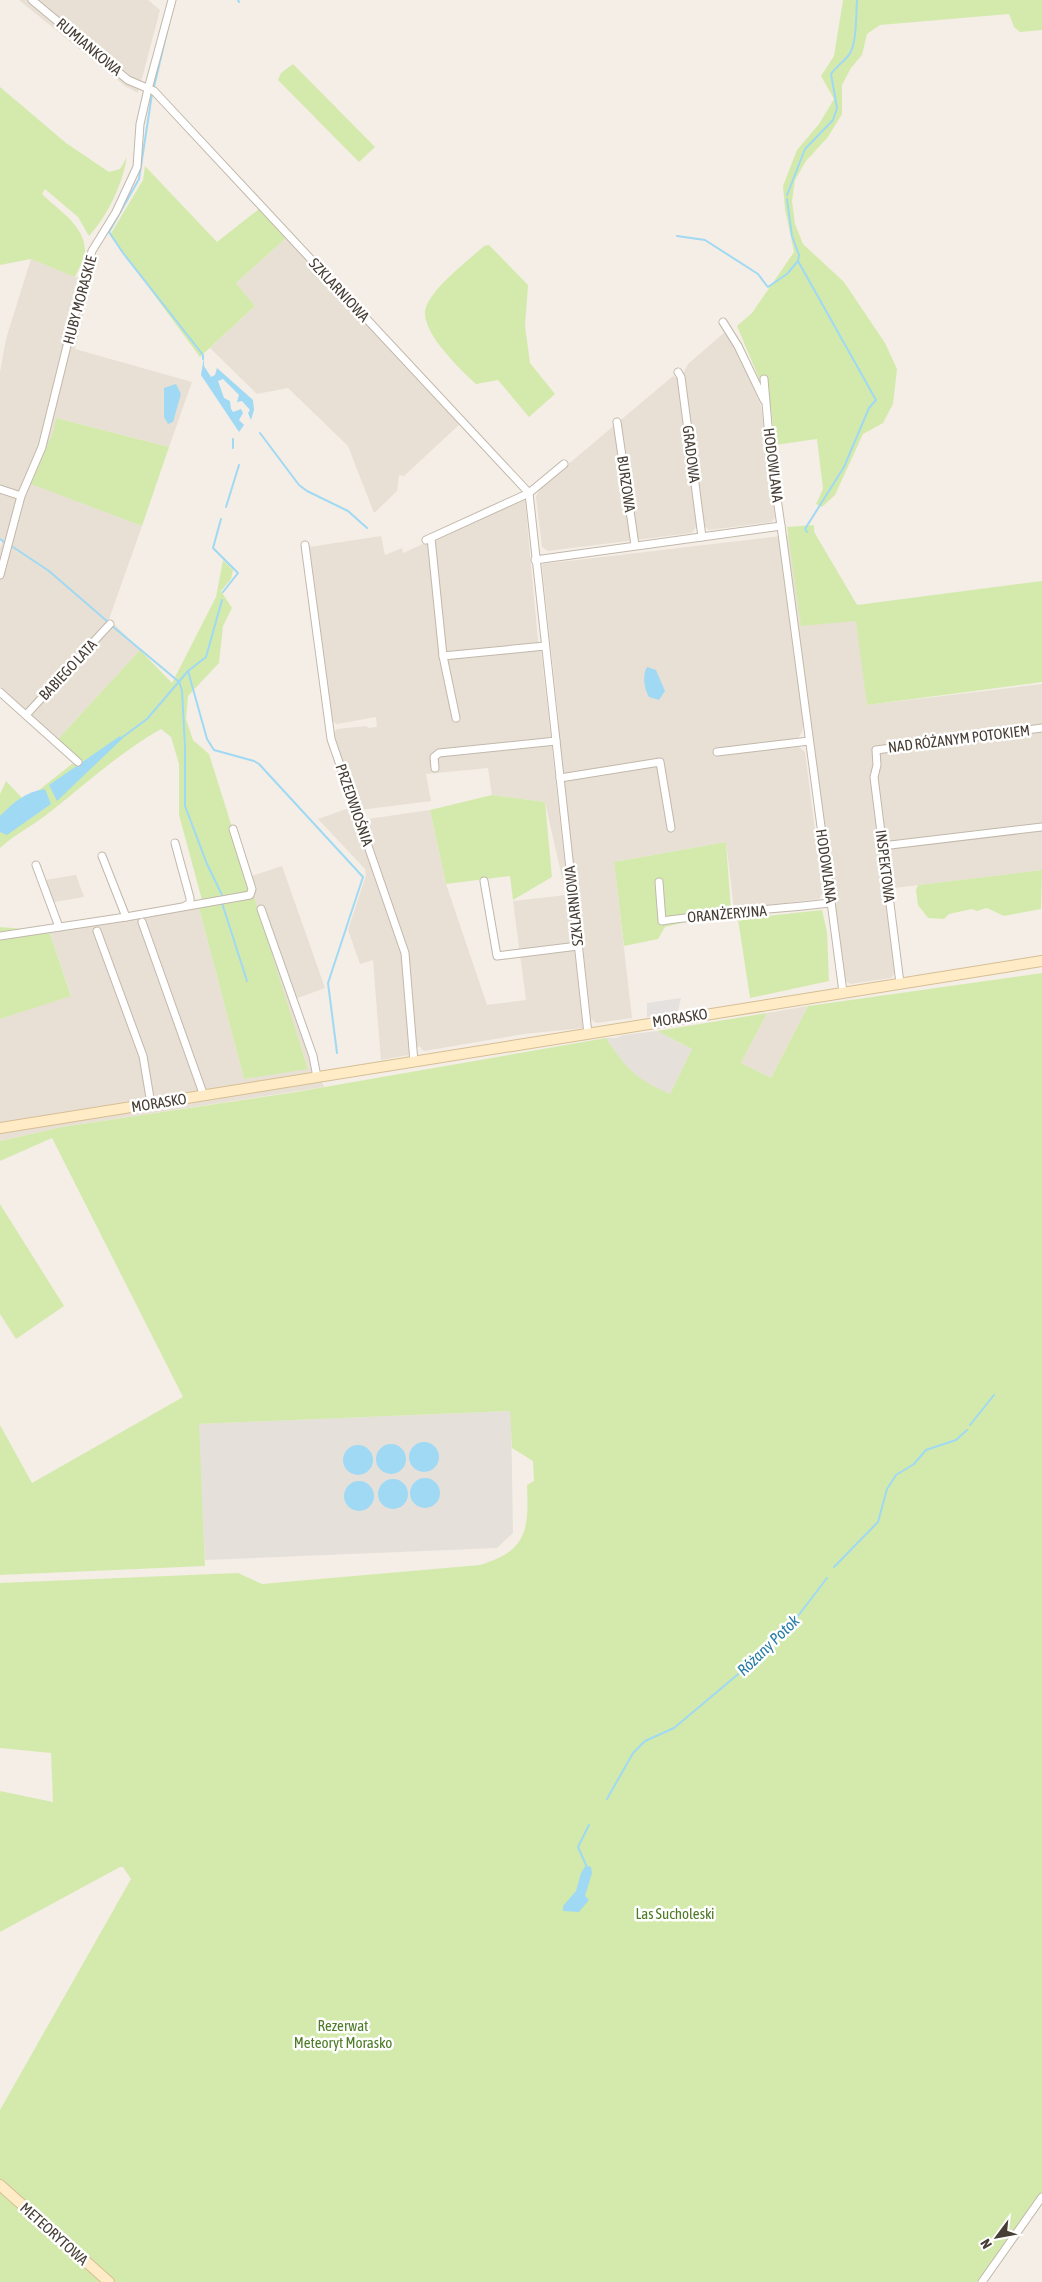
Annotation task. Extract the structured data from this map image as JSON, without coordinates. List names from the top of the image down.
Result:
{
  "streets": {
    "street": [
      "RUMIANKOWA",
      "SZKLARNIOWA",
      "HUBY MORASKIE",
      "GRADOWA",
      "HODOWLANA",
      "BURZOWA",
      "BABIEGO LATA",
      "NAD RÓŻANYM POTOKIEM",
      "PRZEDWIOŚNIA",
      "INSPEKTOWA",
      "ORANŻERYJNA",
      "MORASKO",
      "METEORYTOWA"
    ]
  },
  "crossings": [
    ["RUMIANKOWA", "SZKLARNIOWA"],
    ["RUMIANKOWA", "HUBY MORASKIE"],
    ["SZKLARNIOWA", "HUBY MORASKIE"],
    ["SZKLARNIOWA", "MORASKO"],
    ["HODOWLANA", "ORANŻERYJNA"],
    ["HODOWLANA", "MORASKO"],
    ["NAD RÓŻANYM POTOKIEM", "INSPEKTOWA"],
    ["PRZEDWIOŚNIA", "MORASKO"],
    ["INSPEKTOWA", "MORASKO"]
  ],
  "water": ["Różany Potok"],
  "parks": ["Las Sucholeski", "Rezerwat Meteoryt Morasko"],
  "north": "bottom left"
}
